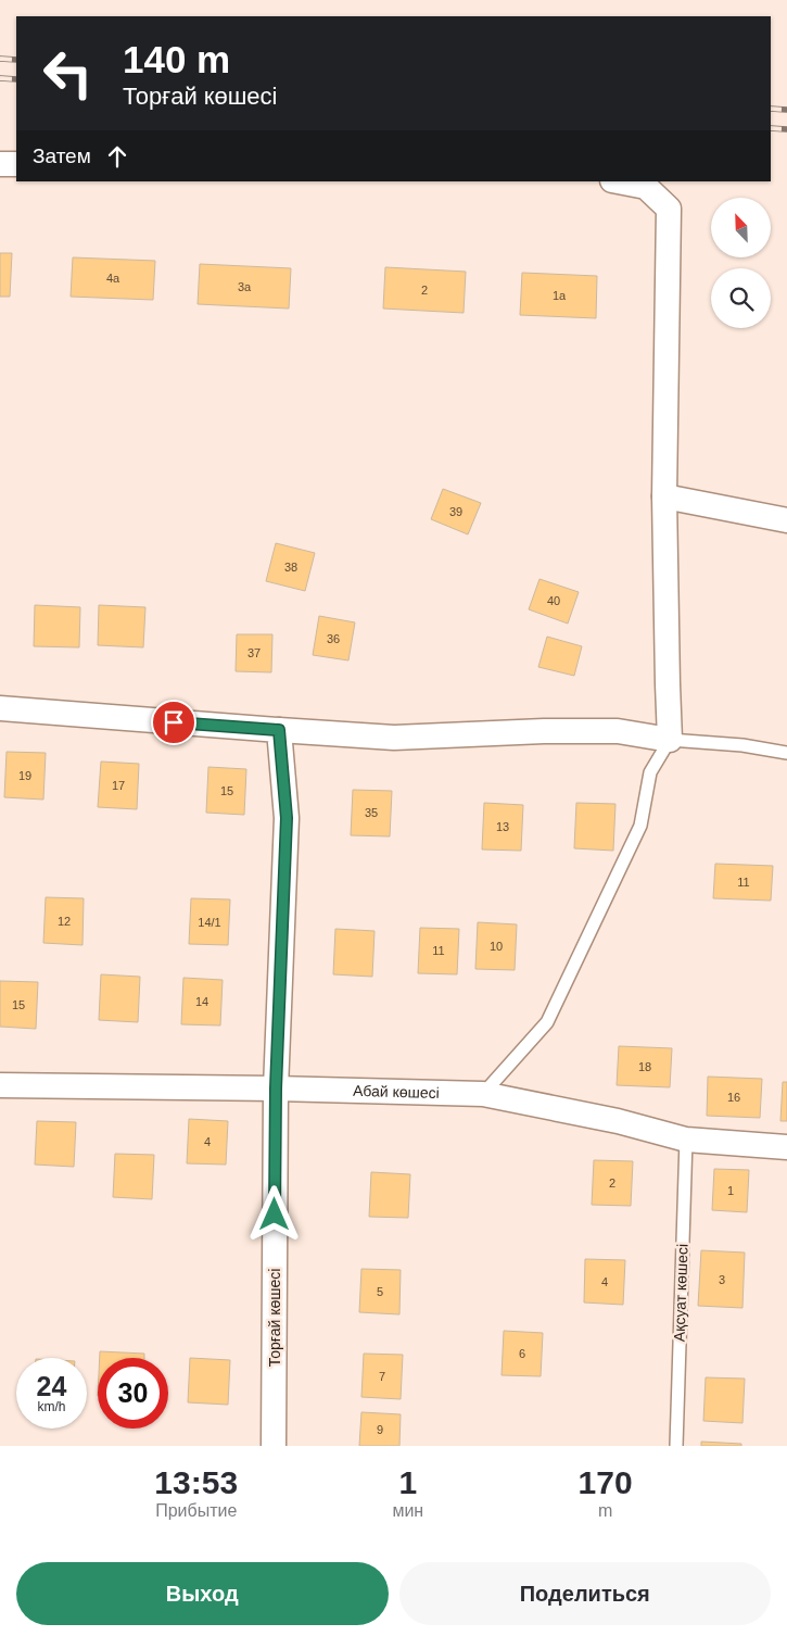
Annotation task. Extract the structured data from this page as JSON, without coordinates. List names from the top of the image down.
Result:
{
  "streets": {
    "street": ["Абай көшесі", "Торғай көшесі"],
    "lane": ["Ақсуат көшесі"]
  },
  "crossings": [
    ["Абай көшесі", "Ақсуат көшесі"],
    ["Абай көшесі", "Торғай көшесі"]
  ],
  "house_numbers": [
    "4а",
    "3а",
    "2",
    "1а",
    "39",
    "38",
    "40",
    "36",
    "37",
    "19",
    "17",
    "15",
    "35",
    "13",
    "11",
    "12",
    "14/1",
    "10",
    "11",
    "14",
    "15",
    "18",
    "16",
    "4",
    "2",
    "1",
    "3",
    "4",
    "5",
    "6",
    "7",
    "9"
  ],
  "north": "top left",
  "page": {
    "turn": ["140 m", "Торғай көшесі"],
    "then": "Затем",
    "speed": "24 km/h",
    "limit": "30",
    "eta": [
      "13:53",
      "Прибытие",
      "1",
      "мин",
      "170",
      "m"
    ],
    "buttons": ["Выход", "Поделиться"]
  }
}
